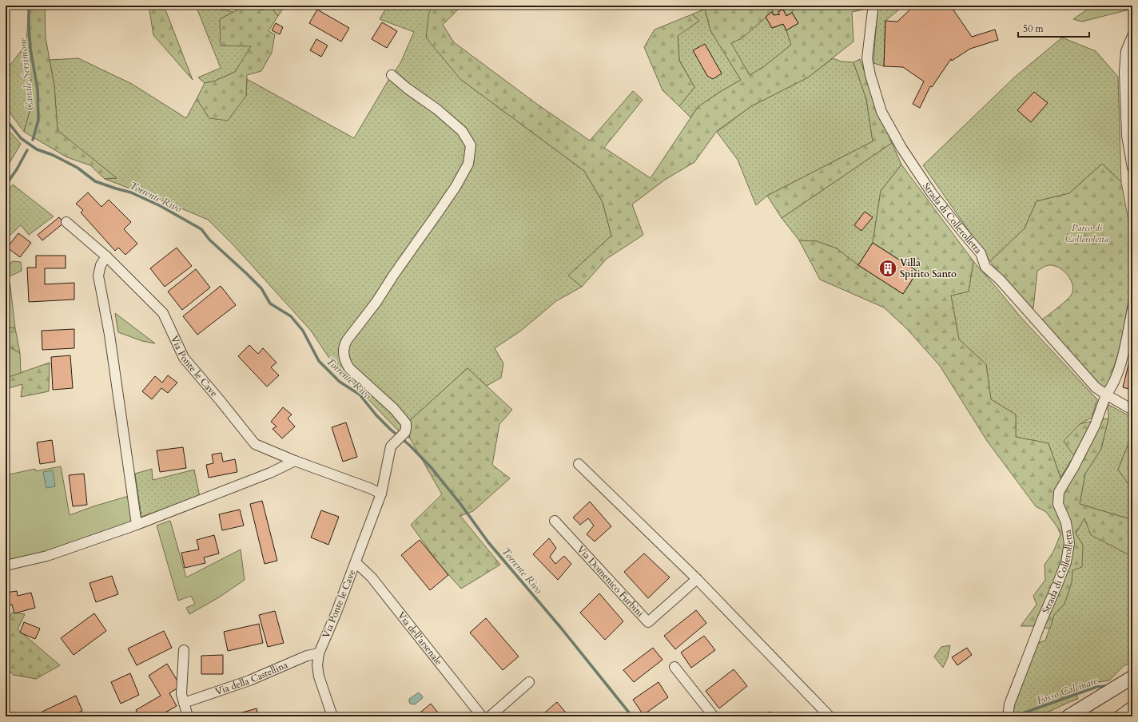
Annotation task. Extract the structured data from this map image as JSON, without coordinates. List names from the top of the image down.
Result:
{
  "streets": {
    "street": [
      "Strada di Collerolletta",
      "Via Ponte le Cave",
      "Via Domenico Furbini",
      "Via dell'arsenale",
      "Via della Castellina"
    ]
  },
  "crossings": [
    ["Via Ponte le Cave", "Via dell'arsenale"],
    ["Via Ponte le Cave", "Via della Castellina"]
  ],
  "water": ["Canale Sersimone", "Torrente Rivo", "Fosso Calcinare"],
  "parks": ["Parco di Colleroletta"],
  "places": {
    "building": ["Villa Spirito Santo"]
  },
  "scale_bar": "50 m"
}
